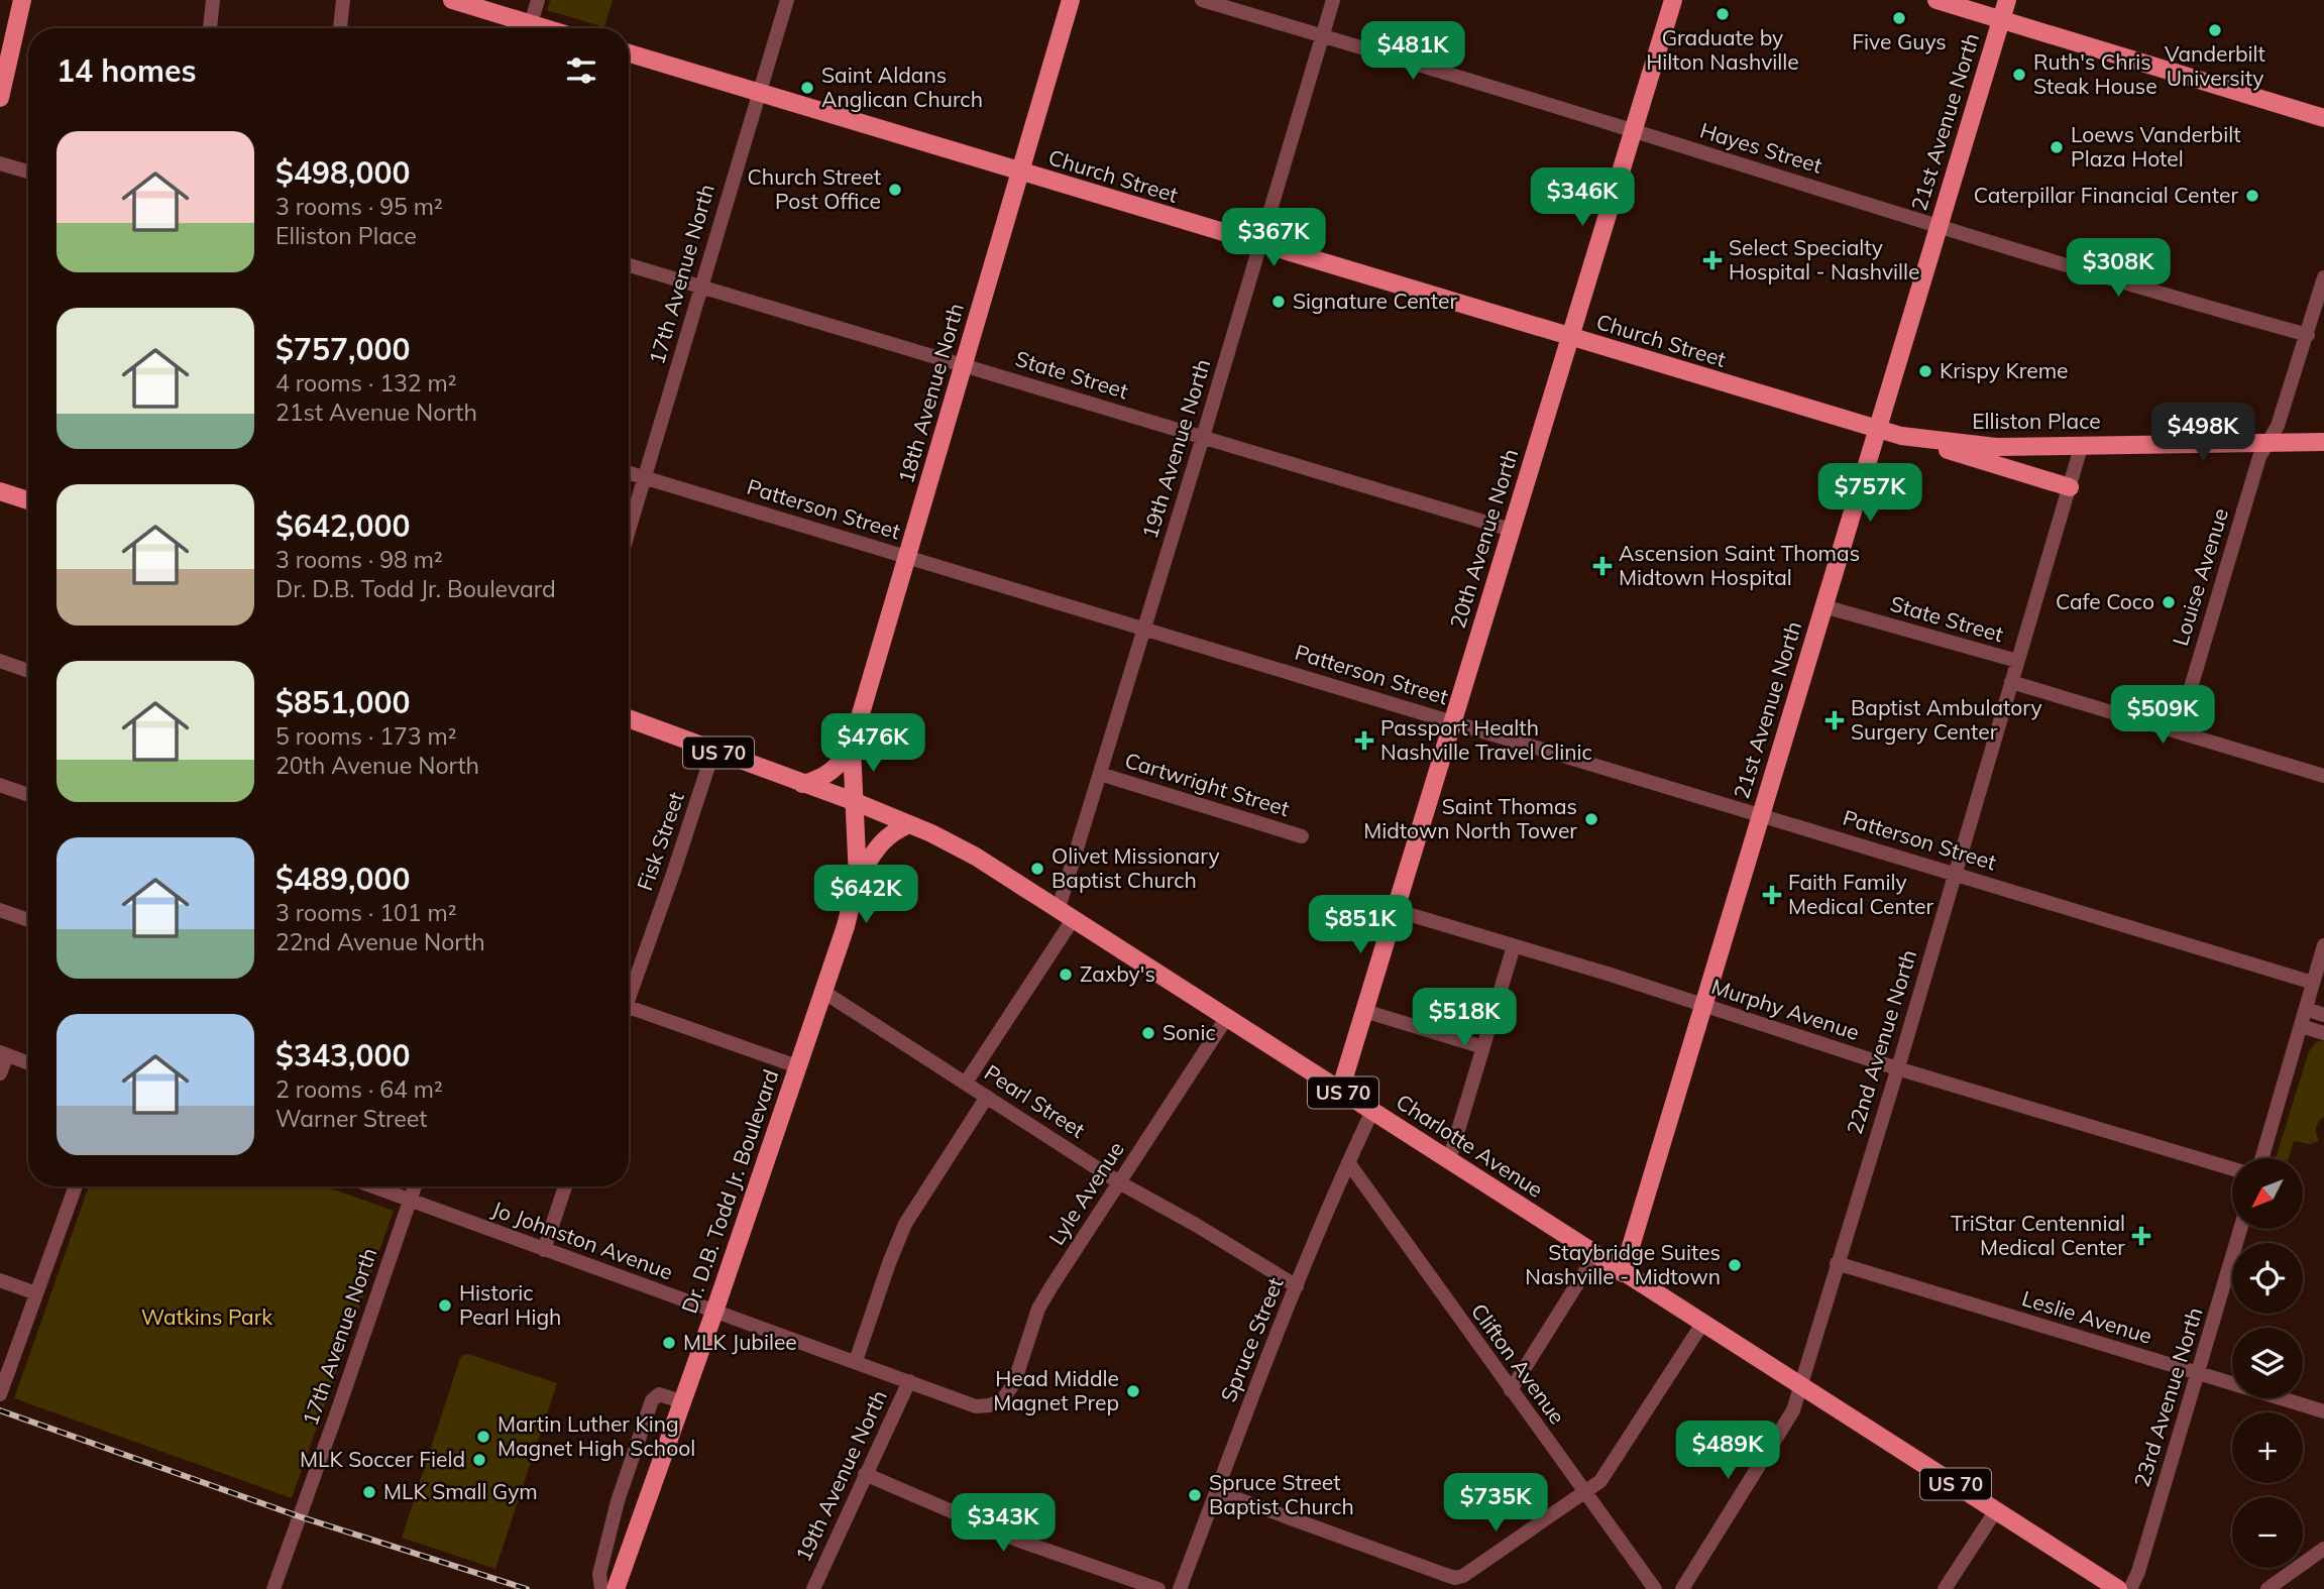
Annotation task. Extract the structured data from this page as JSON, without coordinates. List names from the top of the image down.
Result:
{
  "streets": {
    "main road": [
      "21st Avenue North",
      "Church Street",
      "18th Avenue North",
      "Elliston Place",
      "20th Avenue North",
      "US 70",
      "Charlotte Avenue",
      "Dr. D.B. Todd Jr. Boulevard"
    ],
    "street": [
      "Hayes Street",
      "17th Avenue North",
      "State Street",
      "19th Avenue North",
      "Patterson Street",
      "Louise Avenue",
      "Cartwright Street",
      "Fisk Street",
      "Murphy Avenue",
      "22nd Avenue North",
      "Pearl Street",
      "Lyle Avenue",
      "Jo Johnston Avenue",
      "Leslie Avenue",
      "Spruce Street",
      "Clifton Avenue",
      "23rd Avenue North"
    ]
  },
  "crossings": [
    ["21st Avenue North", "Hayes Street"],
    ["21st Avenue North", "Church Street"],
    ["21st Avenue North", "State Street"],
    ["21st Avenue North", "Elliston Place"],
    ["21st Avenue North", "Patterson Street"],
    ["21st Avenue North", "Murphy Avenue"],
    ["21st Avenue North", "Charlotte Avenue"],
    ["Hayes Street", "19th Avenue North"],
    ["Hayes Street", "20th Avenue North"],
    ["Hayes Street", "Louise Avenue"],
    ["Church Street", "17th Avenue North"],
    ["Church Street", "18th Avenue North"],
    ["Church Street", "Elliston Place"],
    ["Church Street", "19th Avenue North"],
    ["Church Street", "20th Avenue North"],
    ["17th Avenue North", "State Street"],
    ["17th Avenue North", "Patterson Street"],
    ["17th Avenue North", "Jo Johnston Avenue"],
    ["State Street", "18th Avenue North"],
    ["State Street", "19th Avenue North"],
    ["State Street", "20th Avenue North"],
    ["State Street", "22nd Avenue North"],
    ["18th Avenue North", "Patterson Street"],
    ["18th Avenue North", "Charlotte Avenue"],
    ["18th Avenue North", "Dr. D.B. Todd Jr. Boulevard"],
    ["Elliston Place", "Louise Avenue"],
    ["Elliston Place", "22nd Avenue North"],
    ["19th Avenue North", "Patterson Street"],
    ["19th Avenue North", "Cartwright Street"],
    ["19th Avenue North", "Pearl Street"],
    ["19th Avenue North", "Charlotte Avenue"],
    ["19th Avenue North", "Jo Johnston Avenue"],
    ["Patterson Street", "20th Avenue North"],
    ["Patterson Street", "22nd Avenue North"],
    ["20th Avenue North", "Murphy Avenue"],
    ["20th Avenue North", "Charlotte Avenue"],
    ["Fisk Street", "Charlotte Avenue"],
    ["Murphy Avenue", "22nd Avenue North"],
    ["22nd Avenue North", "Charlotte Avenue"],
    ["22nd Avenue North", "Leslie Avenue"],
    ["Pearl Street", "Dr. D.B. Todd Jr. Boulevard"],
    ["Pearl Street", "Lyle Avenue"],
    ["Pearl Street", "Spruce Street"],
    ["Charlotte Avenue", "Dr. D.B. Todd Jr. Boulevard"],
    ["Charlotte Avenue", "Lyle Avenue"],
    ["Charlotte Avenue", "Spruce Street"],
    ["Dr. D.B. Todd Jr. Boulevard", "Jo Johnston Avenue"],
    ["Lyle Avenue", "Jo Johnston Avenue"],
    ["Leslie Avenue", "23rd Avenue North"],
    ["Spruce Street", "Clifton Avenue"]
  ],
  "parks": ["Watkins Park"],
  "places": {
    "other": [
      "Graduate by Hilton Nashville",
      "Five Guys",
      "Vanderbilt University",
      "Ruth's Chris Steak House",
      "Saint Aldans Anglican Church",
      "Loews Vanderbilt Plaza Hotel",
      "Church Street Post Office",
      "Caterpillar Financial Center",
      "Signature Center",
      "Krispy Kreme",
      "Cafe Coco",
      "Saint Thomas Midtown North Tower",
      "Olivet Missionary Baptist Church",
      "Zaxby's",
      "Sonic",
      "Staybridge Suites Nashville - Midtown",
      "Historic Pearl High",
      "MLK Jubilee",
      "Head Middle Magnet Prep",
      "Martin Luther King Magnet High School",
      "MLK Soccer Field",
      "MLK Small Gym",
      "Spruce Street Baptist Church"
    ],
    "health": [
      "Select Specialty Hospital - Nashville",
      "Ascension Saint Thomas Midtown Hospital",
      "Baptist Ambulatory Surgery Center",
      "Passport Health Nashville Travel Clinic",
      "Faith Family Medical Center",
      "TriStar Centennial Medical Center"
    ]
  },
  "north": "bottom left",
  "page": {
    "price": [
      "$481K",
      "$346K",
      "$367K",
      "$308K",
      "$498K",
      "$757K",
      "$509K",
      "$476K",
      "$642K",
      "$851K",
      "$518K",
      "$489K",
      "$735K",
      "$343K"
    ],
    "heading": "14 homes",
    "list": [
      {
        "name": "$498,000",
        "note": "3 rooms · 95 m² · Elliston Place"
      },
      {
        "name": "$757,000",
        "note": "4 rooms · 132 m² · 21st Avenue North"
      },
      {
        "name": "$642,000",
        "note": "3 rooms · 98 m² · Dr. D.B. Todd Jr. Boulevard"
      },
      {
        "name": "$851,000",
        "note": "5 rooms · 173 m² · 20th Avenue North"
      },
      {
        "name": "$489,000",
        "note": "3 rooms · 101 m² · 22nd Avenue North"
      },
      {
        "name": "$343,000",
        "note": "2 rooms · 64 m² · Warner Street"
      }
    ],
    "map_buttons": ["+", "−"]
  }
}
